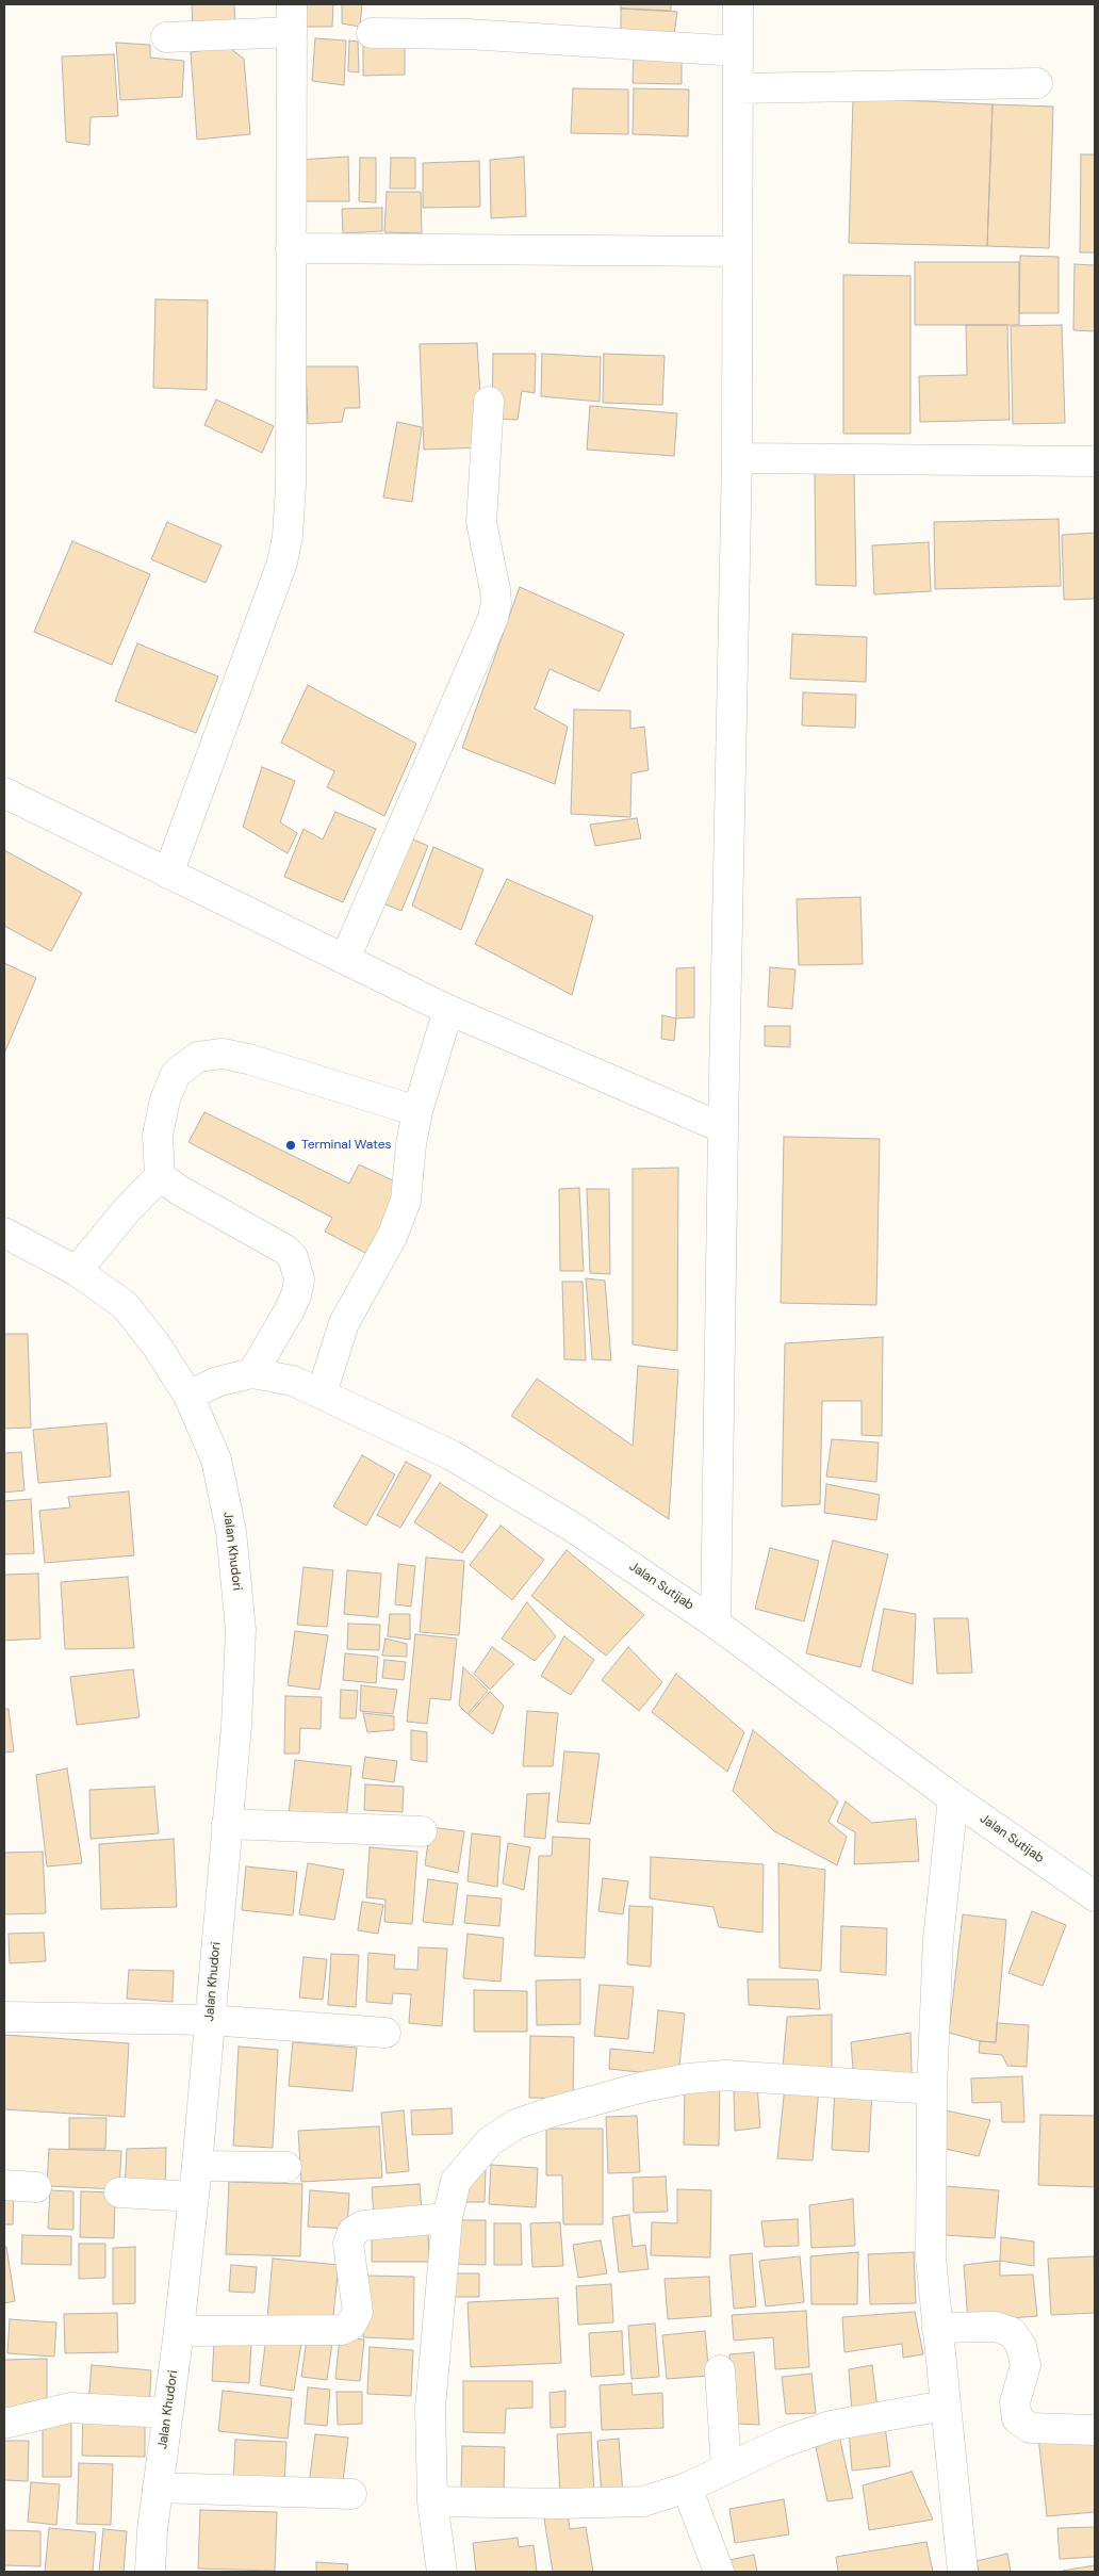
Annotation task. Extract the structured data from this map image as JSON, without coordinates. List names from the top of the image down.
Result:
{
  "streets": {
    "main road": ["Jalan Khudori", "Jalan Sutijab"]
  },
  "crossings": [
    ["Jalan Khudori", "Jalan Sutijab"]
  ],
  "places": ["Terminal Wates"]
}
